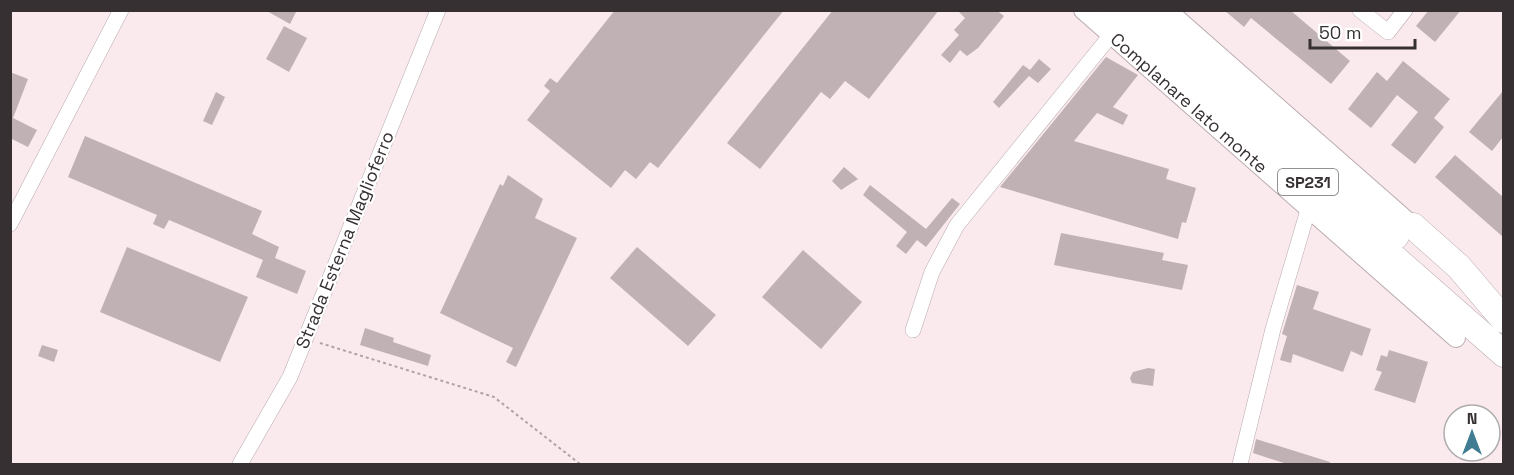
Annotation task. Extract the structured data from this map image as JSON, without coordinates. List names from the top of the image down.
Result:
{
  "streets": {
    "highway": ["SP231"],
    "street": ["Complanare lato monte", "Strada Esterna Maglioferro"]
  },
  "crossings": [
    ["Complanare lato monte", "SP231"]
  ],
  "scale_bar": "50 m",
  "north": "top"
}
